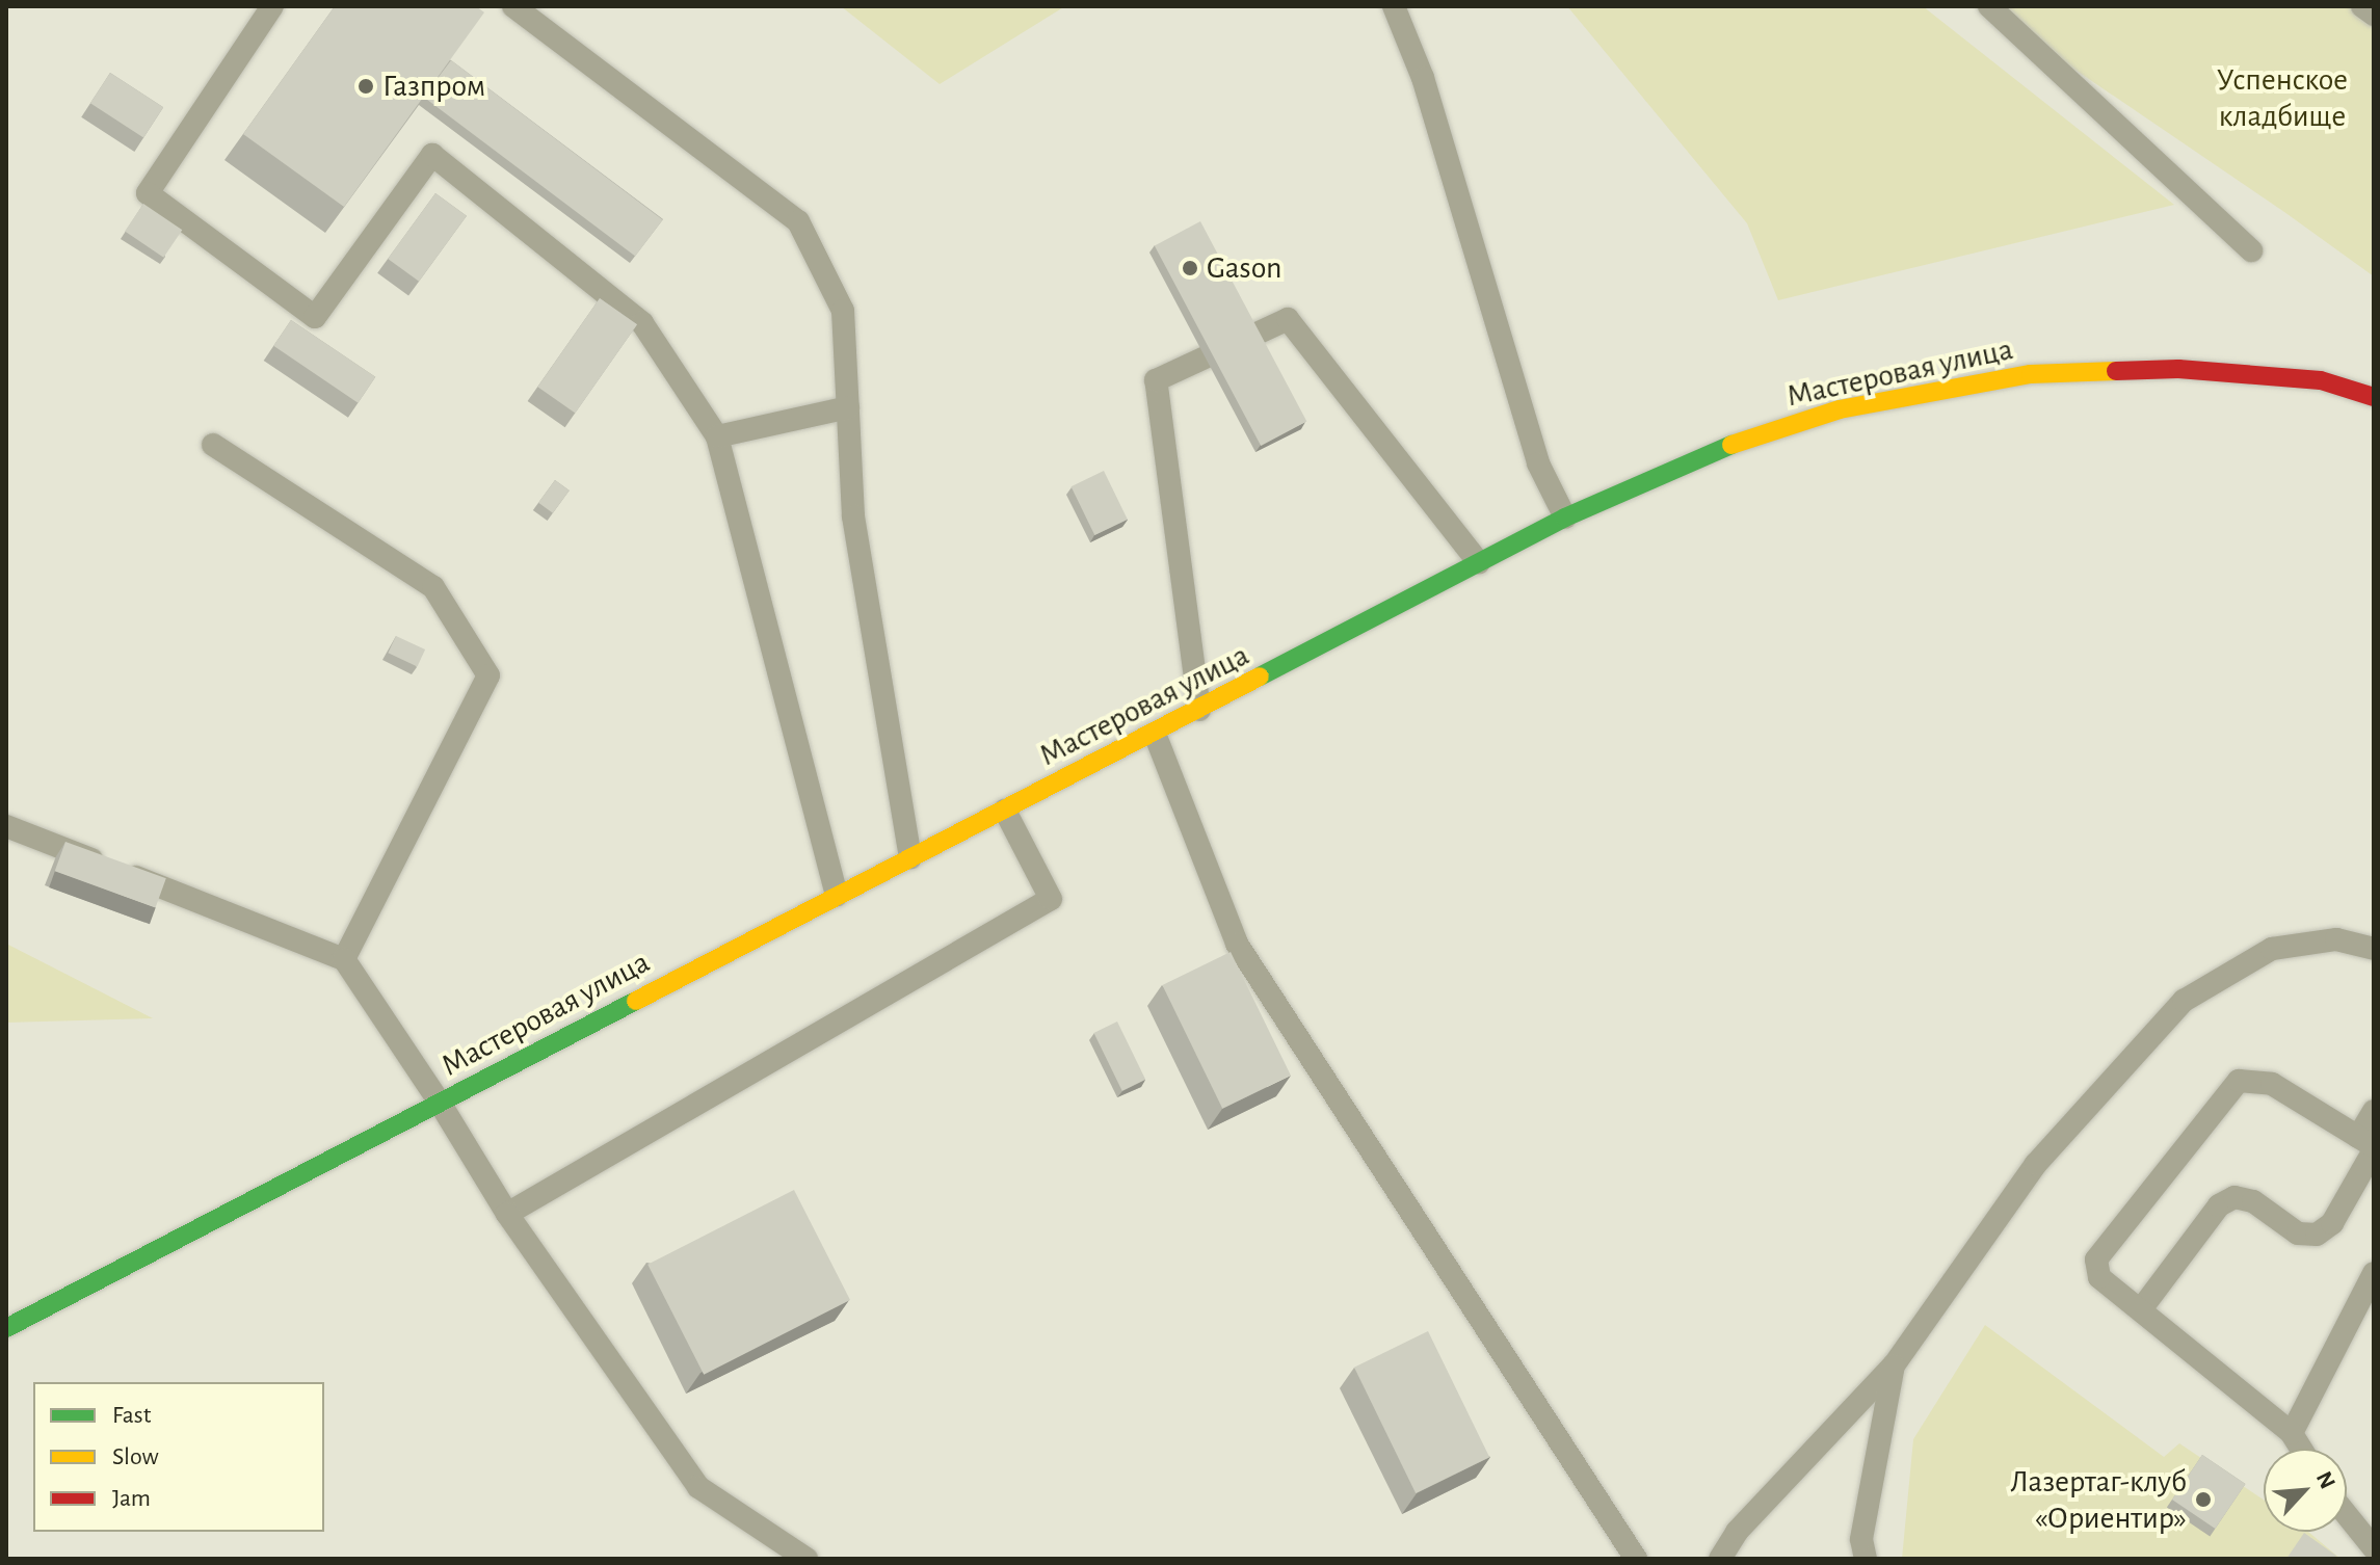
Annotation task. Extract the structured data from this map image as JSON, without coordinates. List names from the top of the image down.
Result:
{
  "streets": {
    "main road": ["Мастеровая улица"]
  },
  "parks": ["Успенское кладбище"],
  "places": ["Газпром", "Gason", "Лазертаг-клуб «Ориентир»"],
  "legend": ["Fast", "Slow", "Jam"],
  "north": "top right"
}
